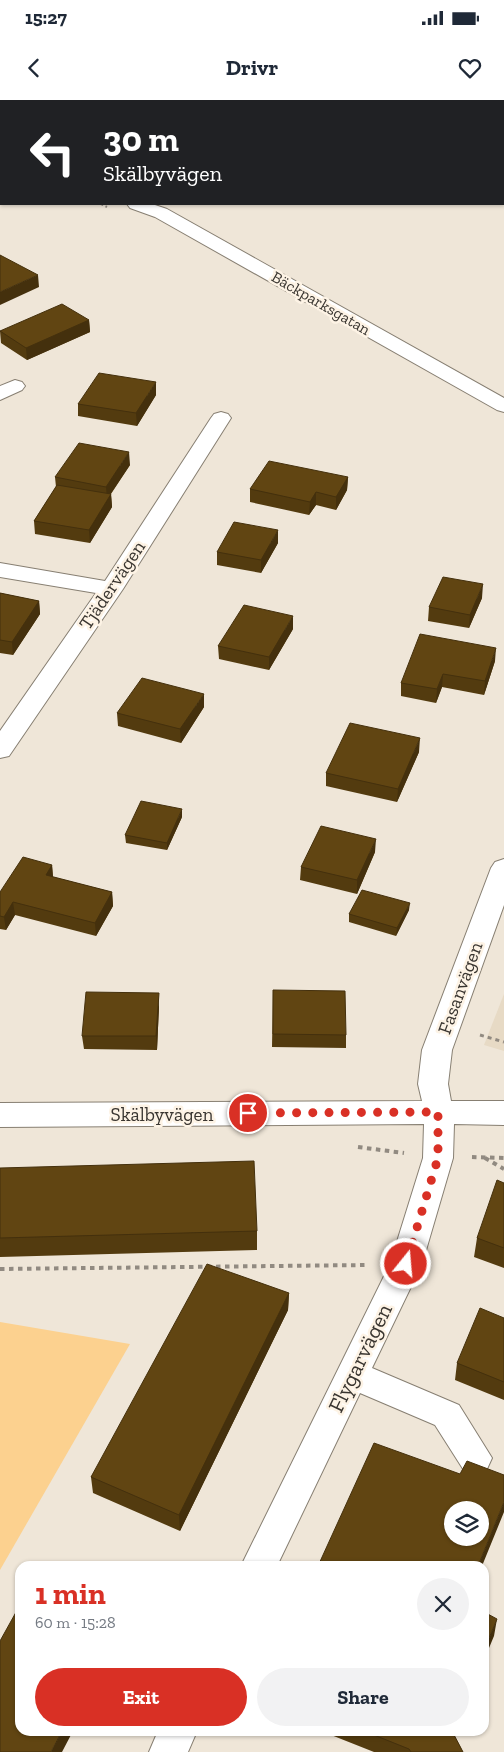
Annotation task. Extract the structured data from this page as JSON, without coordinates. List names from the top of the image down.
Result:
{
  "streets": {
    "street": [
      "Bäckparksgatan",
      "Tjädervägen",
      "Fasanvägen",
      "Skälbyvägen",
      "Flygarvägen"
    ]
  },
  "crossings": [
    ["Fasanvägen", "Skälbyvägen"],
    ["Fasanvägen", "Flygarvägen"],
    ["Skälbyvägen", "Flygarvägen"]
  ],
  "page": {
    "status": "15:27",
    "header": "Drivr",
    "turn": ["30 m", "Skälbyvägen"],
    "heading": ["1 min", "60 m · 15:28"],
    "buttons": ["Exit", "Share"]
  }
}
